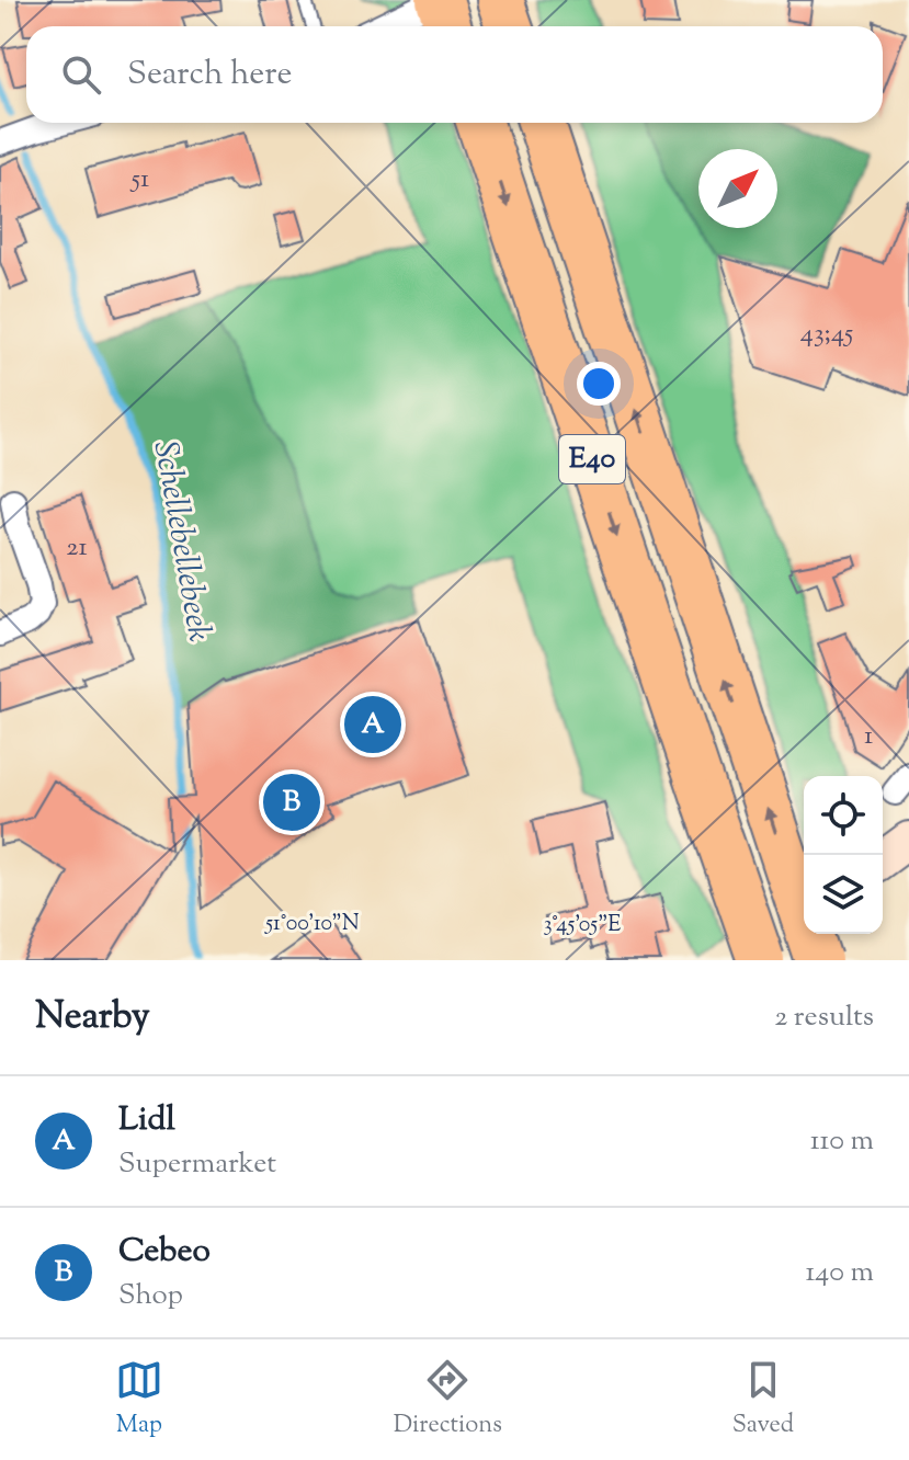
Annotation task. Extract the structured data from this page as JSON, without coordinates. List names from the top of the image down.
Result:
{
  "streets": {
    "highway": ["E40"]
  },
  "water": ["Schellebellebeek"],
  "house_numbers": [
    "51",
    "43;45",
    "21",
    "1"
  ],
  "north": "top right",
  "page": {
    "search": "Search here",
    "pins": ["A", "B"],
    "heading": ["Nearby", "2 results"],
    "list": [
      {
        "mark": "A",
        "name": "Lidl",
        "note": "Supermarket",
        "value": "110 m"
      },
      {
        "mark": "B",
        "name": "Cebeo",
        "note": "Shop",
        "value": "140 m"
      }
    ],
    "nav": ["Map", "Directions", "Saved"]
  },
  "coordinates": ["51°00'10\"N", "3°45'05\"E"]
}
